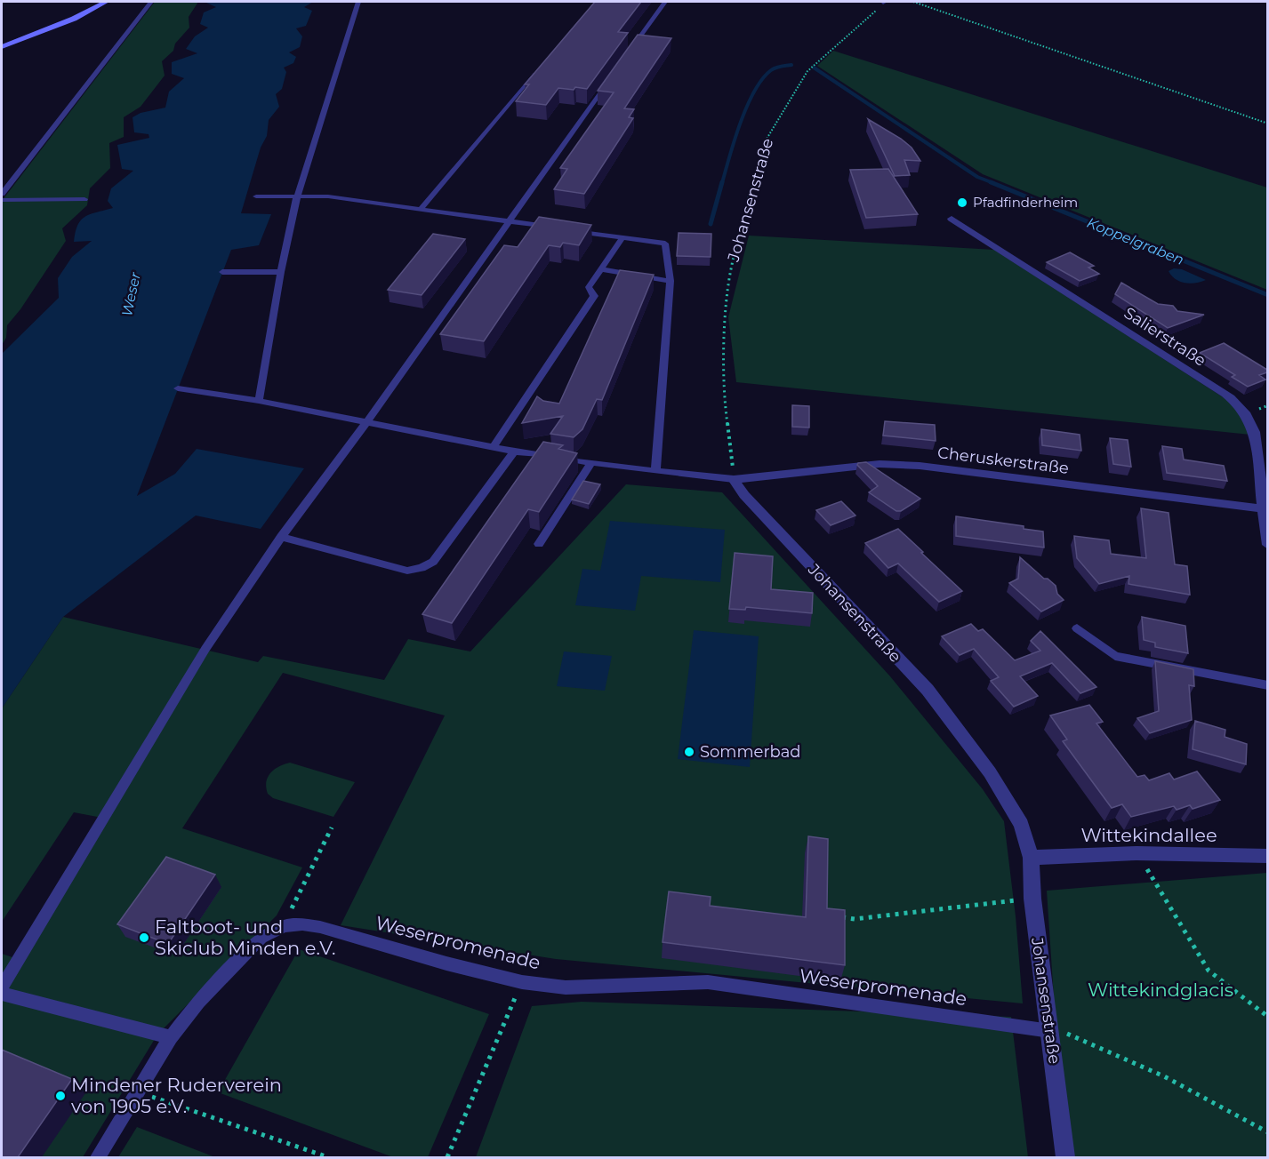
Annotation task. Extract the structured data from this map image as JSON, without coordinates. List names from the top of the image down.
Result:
{
  "streets": {
    "street": [
      "Johansenstraße",
      "Salierstraße",
      "Cheruskerstraße",
      "Wittekindallee"
    ],
    "lane": ["Weserpromenade"]
  },
  "crossings": [
    ["Johansenstraße", "Cheruskerstraße"],
    ["Johansenstraße", "Wittekindallee"],
    ["Johansenstraße", "Weserpromenade"],
    ["Salierstraße", "Cheruskerstraße"]
  ],
  "water": ["Koppelgraben", "Weser"],
  "parks": ["Wittekindglacis"],
  "places": [
    "Pfadfinderheim",
    "Sommerbad",
    "Faltboot- und Skiclub Minden e.V.",
    "Mindener Ruderverein von 1905 e.V."
  ]
}
